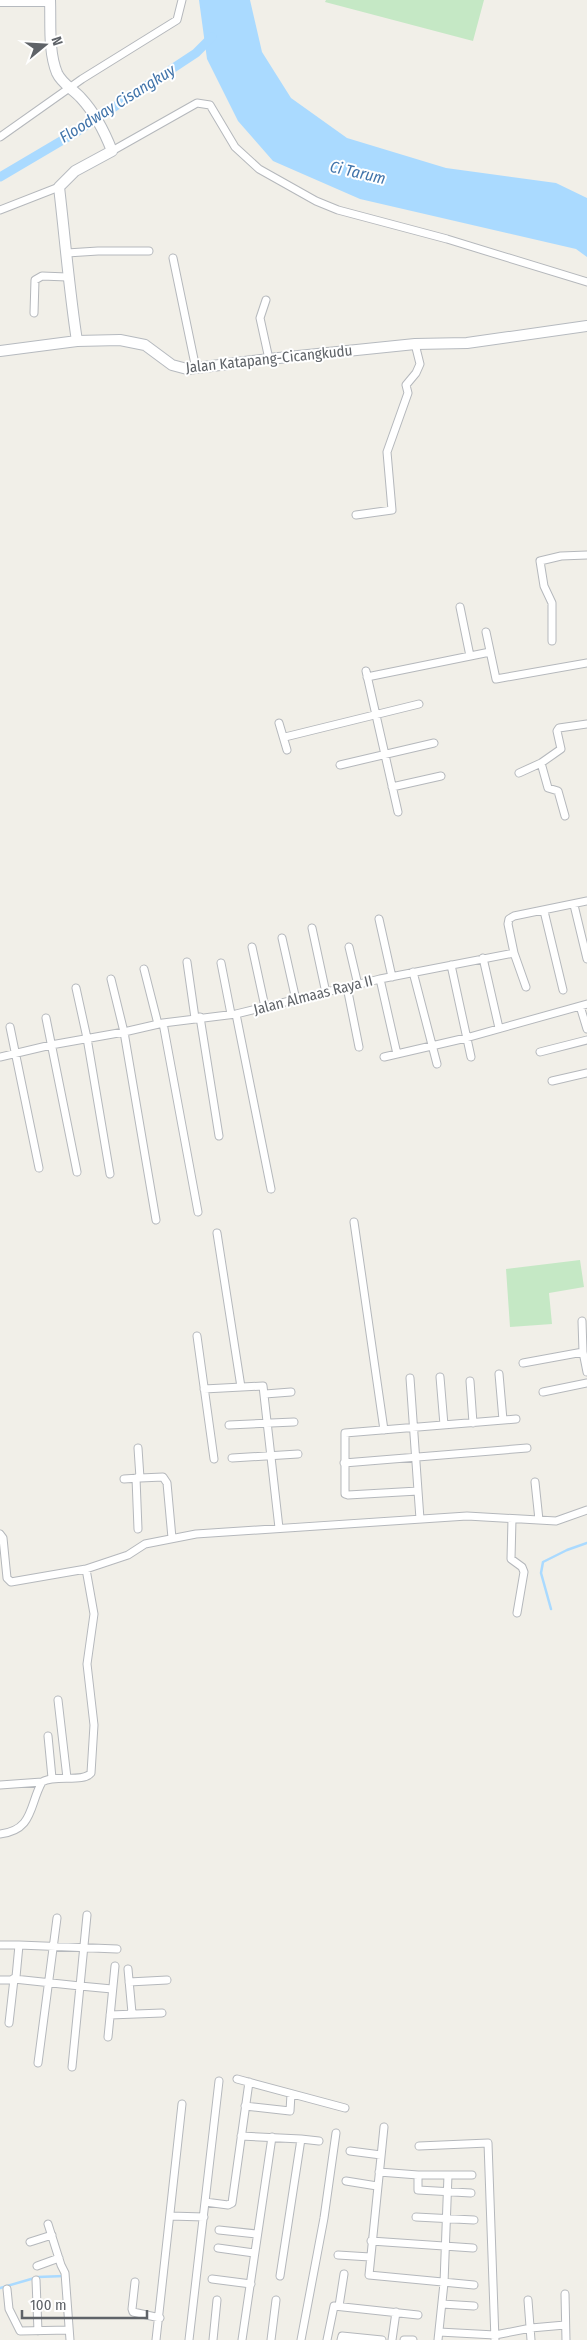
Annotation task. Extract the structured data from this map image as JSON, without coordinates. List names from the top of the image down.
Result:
{
  "streets": {
    "street": ["Jalan Katapang-Cicangkudu", "Jalan Almaas Raya II"]
  },
  "water": ["Floodway Cisangkuy", "Ci Tarum"],
  "scale_bar": "100 m",
  "north": "right"
}
